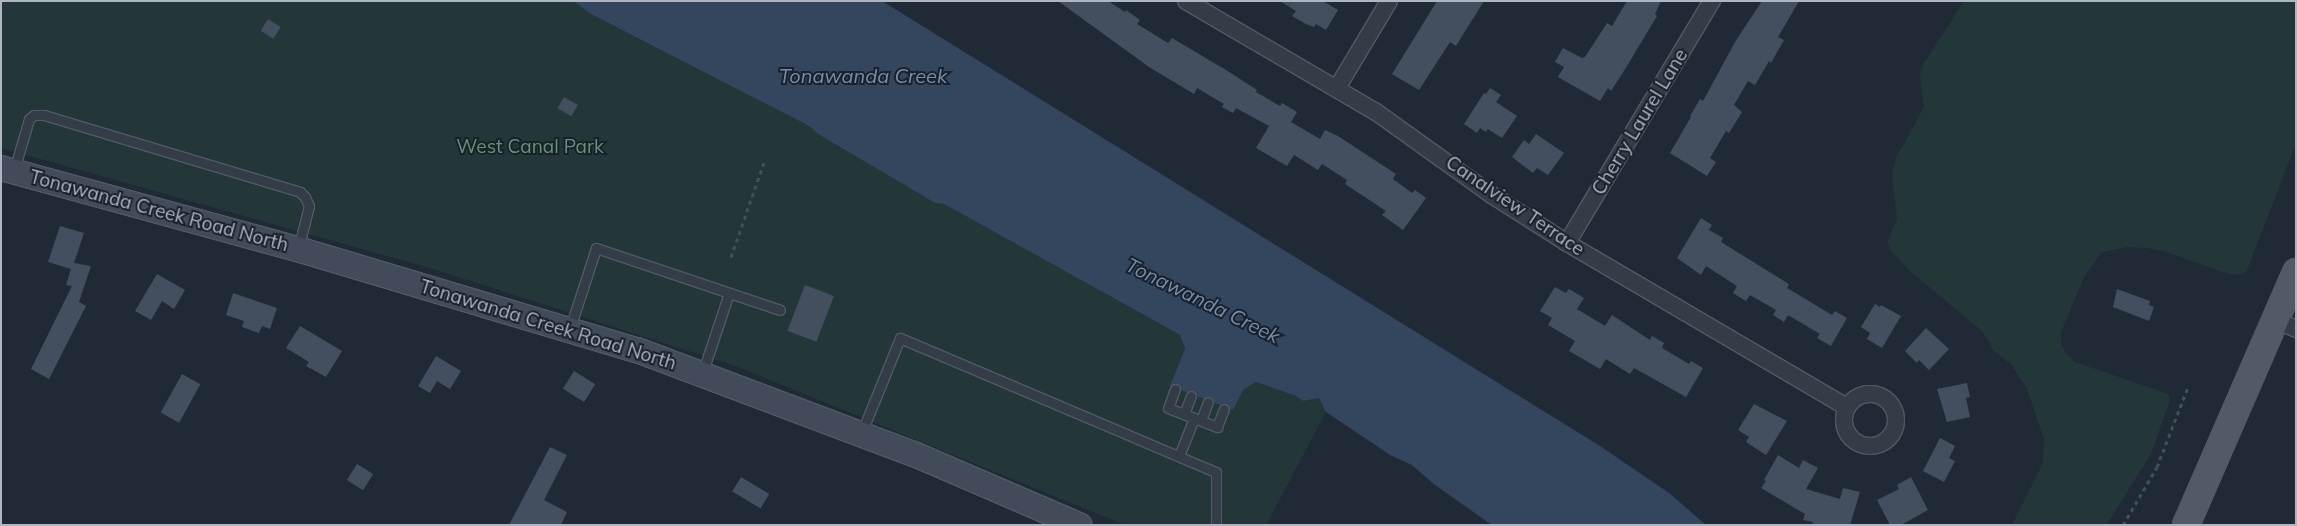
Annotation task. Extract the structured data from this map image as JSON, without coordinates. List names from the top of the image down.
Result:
{
  "streets": {
    "street": ["Cherry Laurel Lane", "Canalview Terrace", "Tonawanda Creek Road North"]
  },
  "crossings": [
    ["Cherry Laurel Lane", "Canalview Terrace"]
  ],
  "water": ["Tonawanda Creek"],
  "parks": ["West Canal Park"]
}
